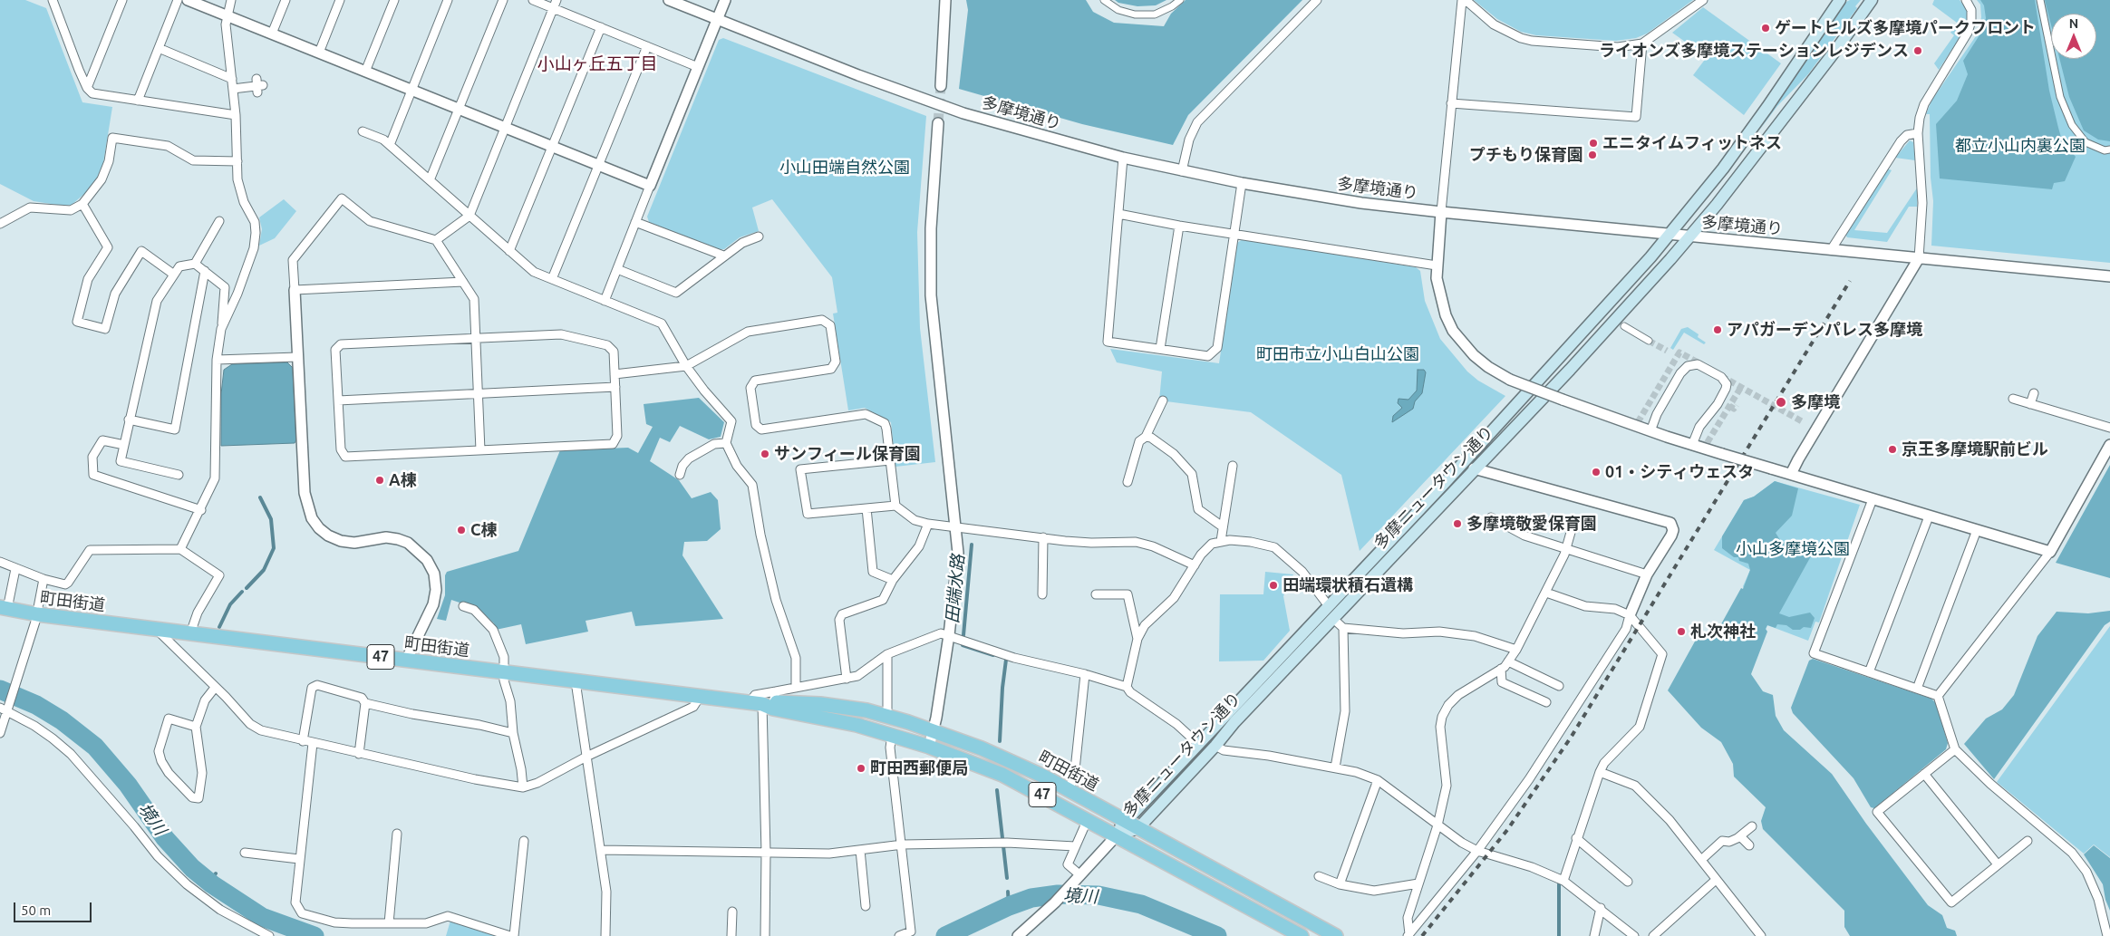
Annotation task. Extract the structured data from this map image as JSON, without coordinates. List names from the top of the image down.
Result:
{
  "streets": {
    "main road": ["多摩ニュータウン通り", "町田街道", "47"],
    "street": ["多摩境通り"]
  },
  "crossings": [
    ["多摩境通り", "多摩ニュータウン通り"],
    ["多摩ニュータウン通り", "町田街道"]
  ],
  "districts": ["小山ヶ丘五丁目"],
  "water": ["田端水路", "境川"],
  "parks": [
    "都立小山内裏公園",
    "小山田端自然公園",
    "町田市立小山白山公園",
    "小山多摩境公園"
  ],
  "places": [
    "ゲートヒルズ多摩境パークフロント",
    "ライオンズ多摩境ステーションレジデンス",
    "エニタイムフィットネス",
    "プチもり保育園",
    "アパガーデンパレス多摩境",
    "多摩境",
    "京王多摩境駅前ビル",
    "サンフィール保育園",
    "01・シティウェスタ",
    "A棟",
    "多摩境敬愛保育園",
    "C棟",
    "田端環状積石遺構",
    "札次神社",
    "町田西郵便局"
  ],
  "scale_bar": "50 m",
  "north": "top"
}
